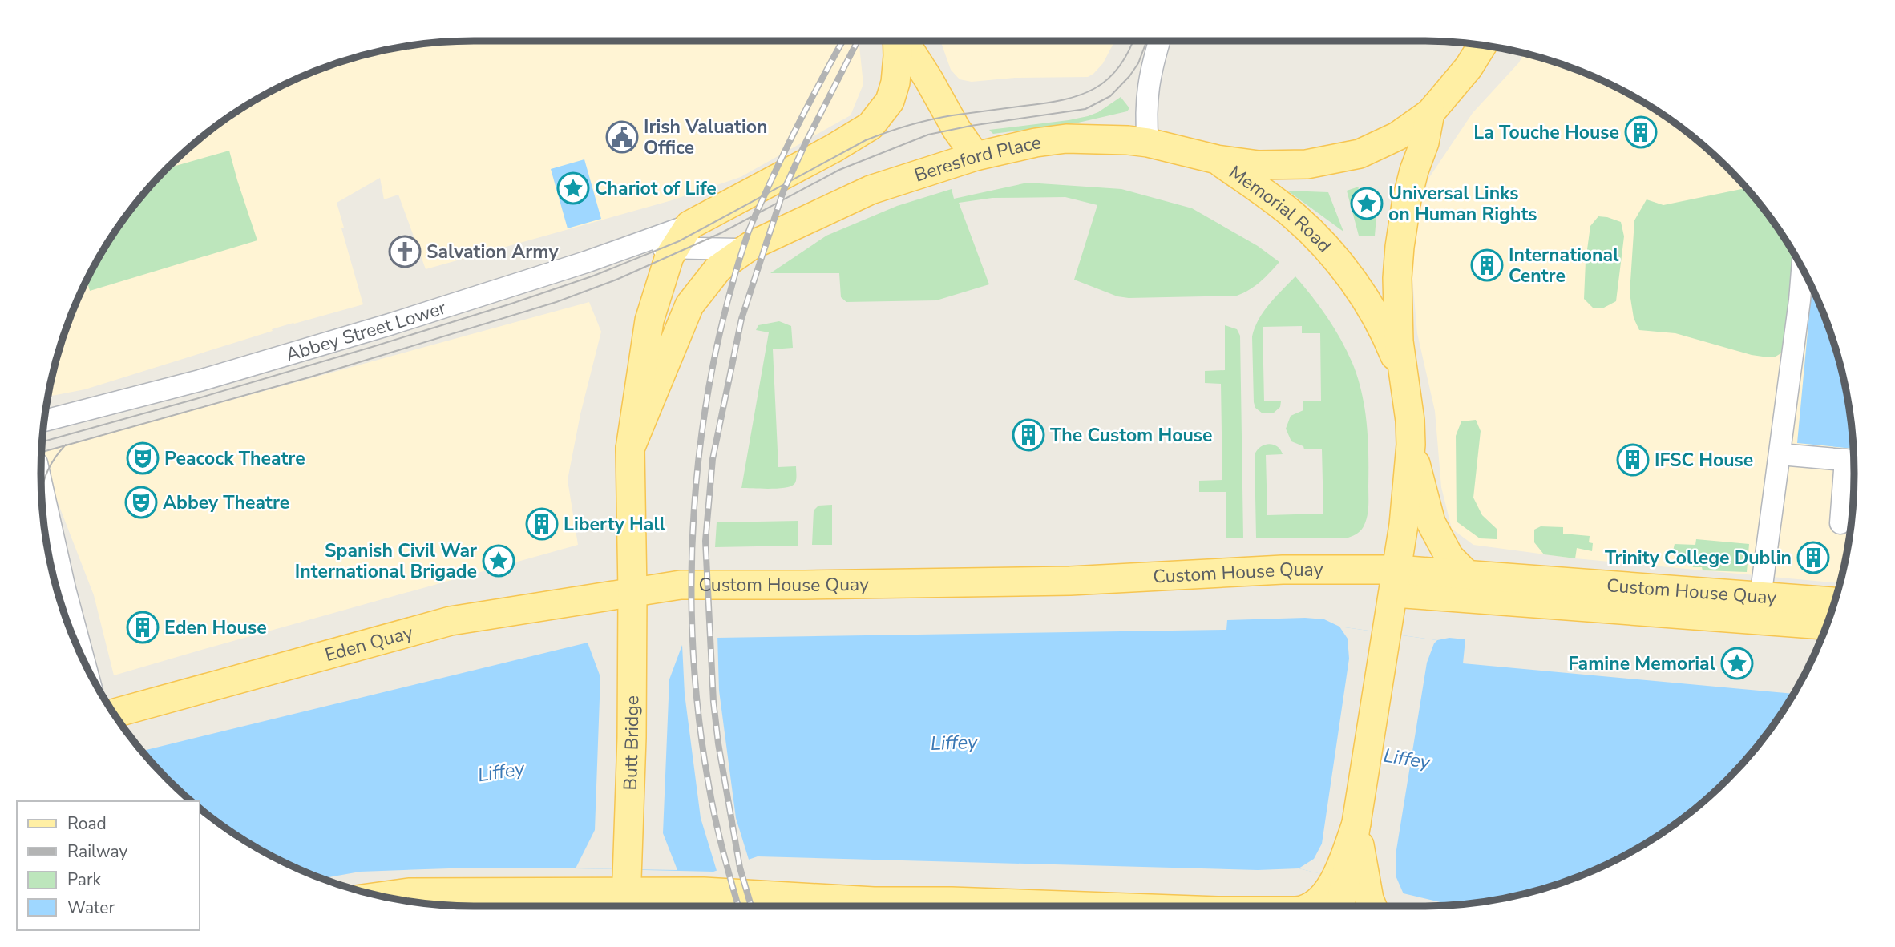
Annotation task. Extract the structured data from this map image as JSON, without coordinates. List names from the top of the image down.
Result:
{
  "streets": {
    "main road": [
      "Beresford Place",
      "Memorial Road",
      "Custom House Quay",
      "Eden Quay",
      "Butt Bridge"
    ],
    "street": ["Abbey Street Lower"]
  },
  "crossings": [
    ["Beresford Place", "Memorial Road"],
    ["Beresford Place", "Abbey Street Lower"],
    ["Beresford Place", "Custom House Quay"],
    ["Beresford Place", "Eden Quay"],
    ["Beresford Place", "Butt Bridge"],
    ["Memorial Road", "Custom House Quay"],
    ["Custom House Quay", "Eden Quay"],
    ["Custom House Quay", "Butt Bridge"],
    ["Eden Quay", "Butt Bridge"]
  ],
  "water": ["Liffey"],
  "places": {
    "building": [
      "La Touche House",
      "International Centre",
      "The Custom House",
      "IFSC House",
      "Liberty Hall",
      "Trinity College Dublin",
      "Eden House"
    ],
    "public building": ["Irish Valuation Office"],
    "place": [
      "Chariot of Life",
      "Universal Links on Human Rights",
      "Spanish Civil War International Brigade",
      "Famine Memorial"
    ],
    "church": ["Salvation Army"],
    "theatre": ["Peacock Theatre", "Abbey Theatre"]
  },
  "legend": [
    "Road",
    "Railway",
    "Park",
    "Water"
  ]
}
